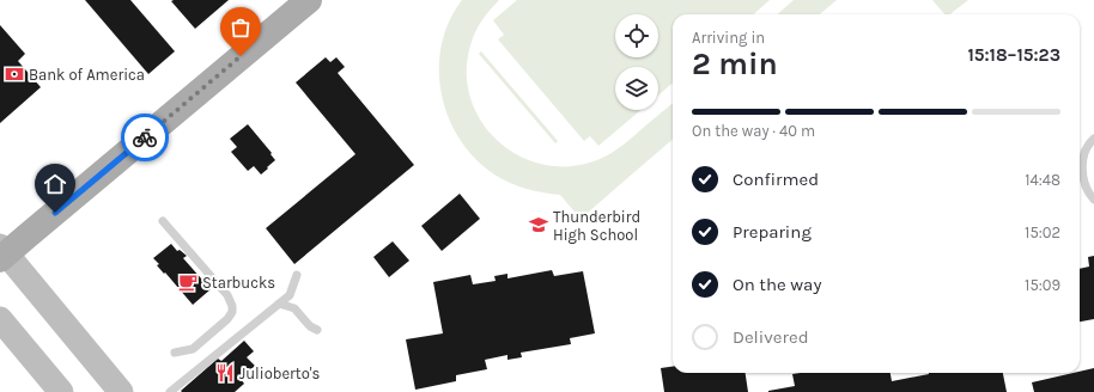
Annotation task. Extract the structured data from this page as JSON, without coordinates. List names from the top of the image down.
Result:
{
  "places": {
    "bank": ["Bank of America"],
    "school or university": ["Thunderbird High School"],
    "cafe": ["Starbucks"],
    "restaurant": ["Julioberto's"]
  },
  "page": {
    "heading": ["2 min", "Arriving in", "15:18–15:23"],
    "bar": "On the way · 40 m",
    "list": [
      ["Confirmed", "14:48"],
      ["Preparing", "15:02"],
      ["On the way", "15:09"],
      "Delivered"
    ]
  }
}
